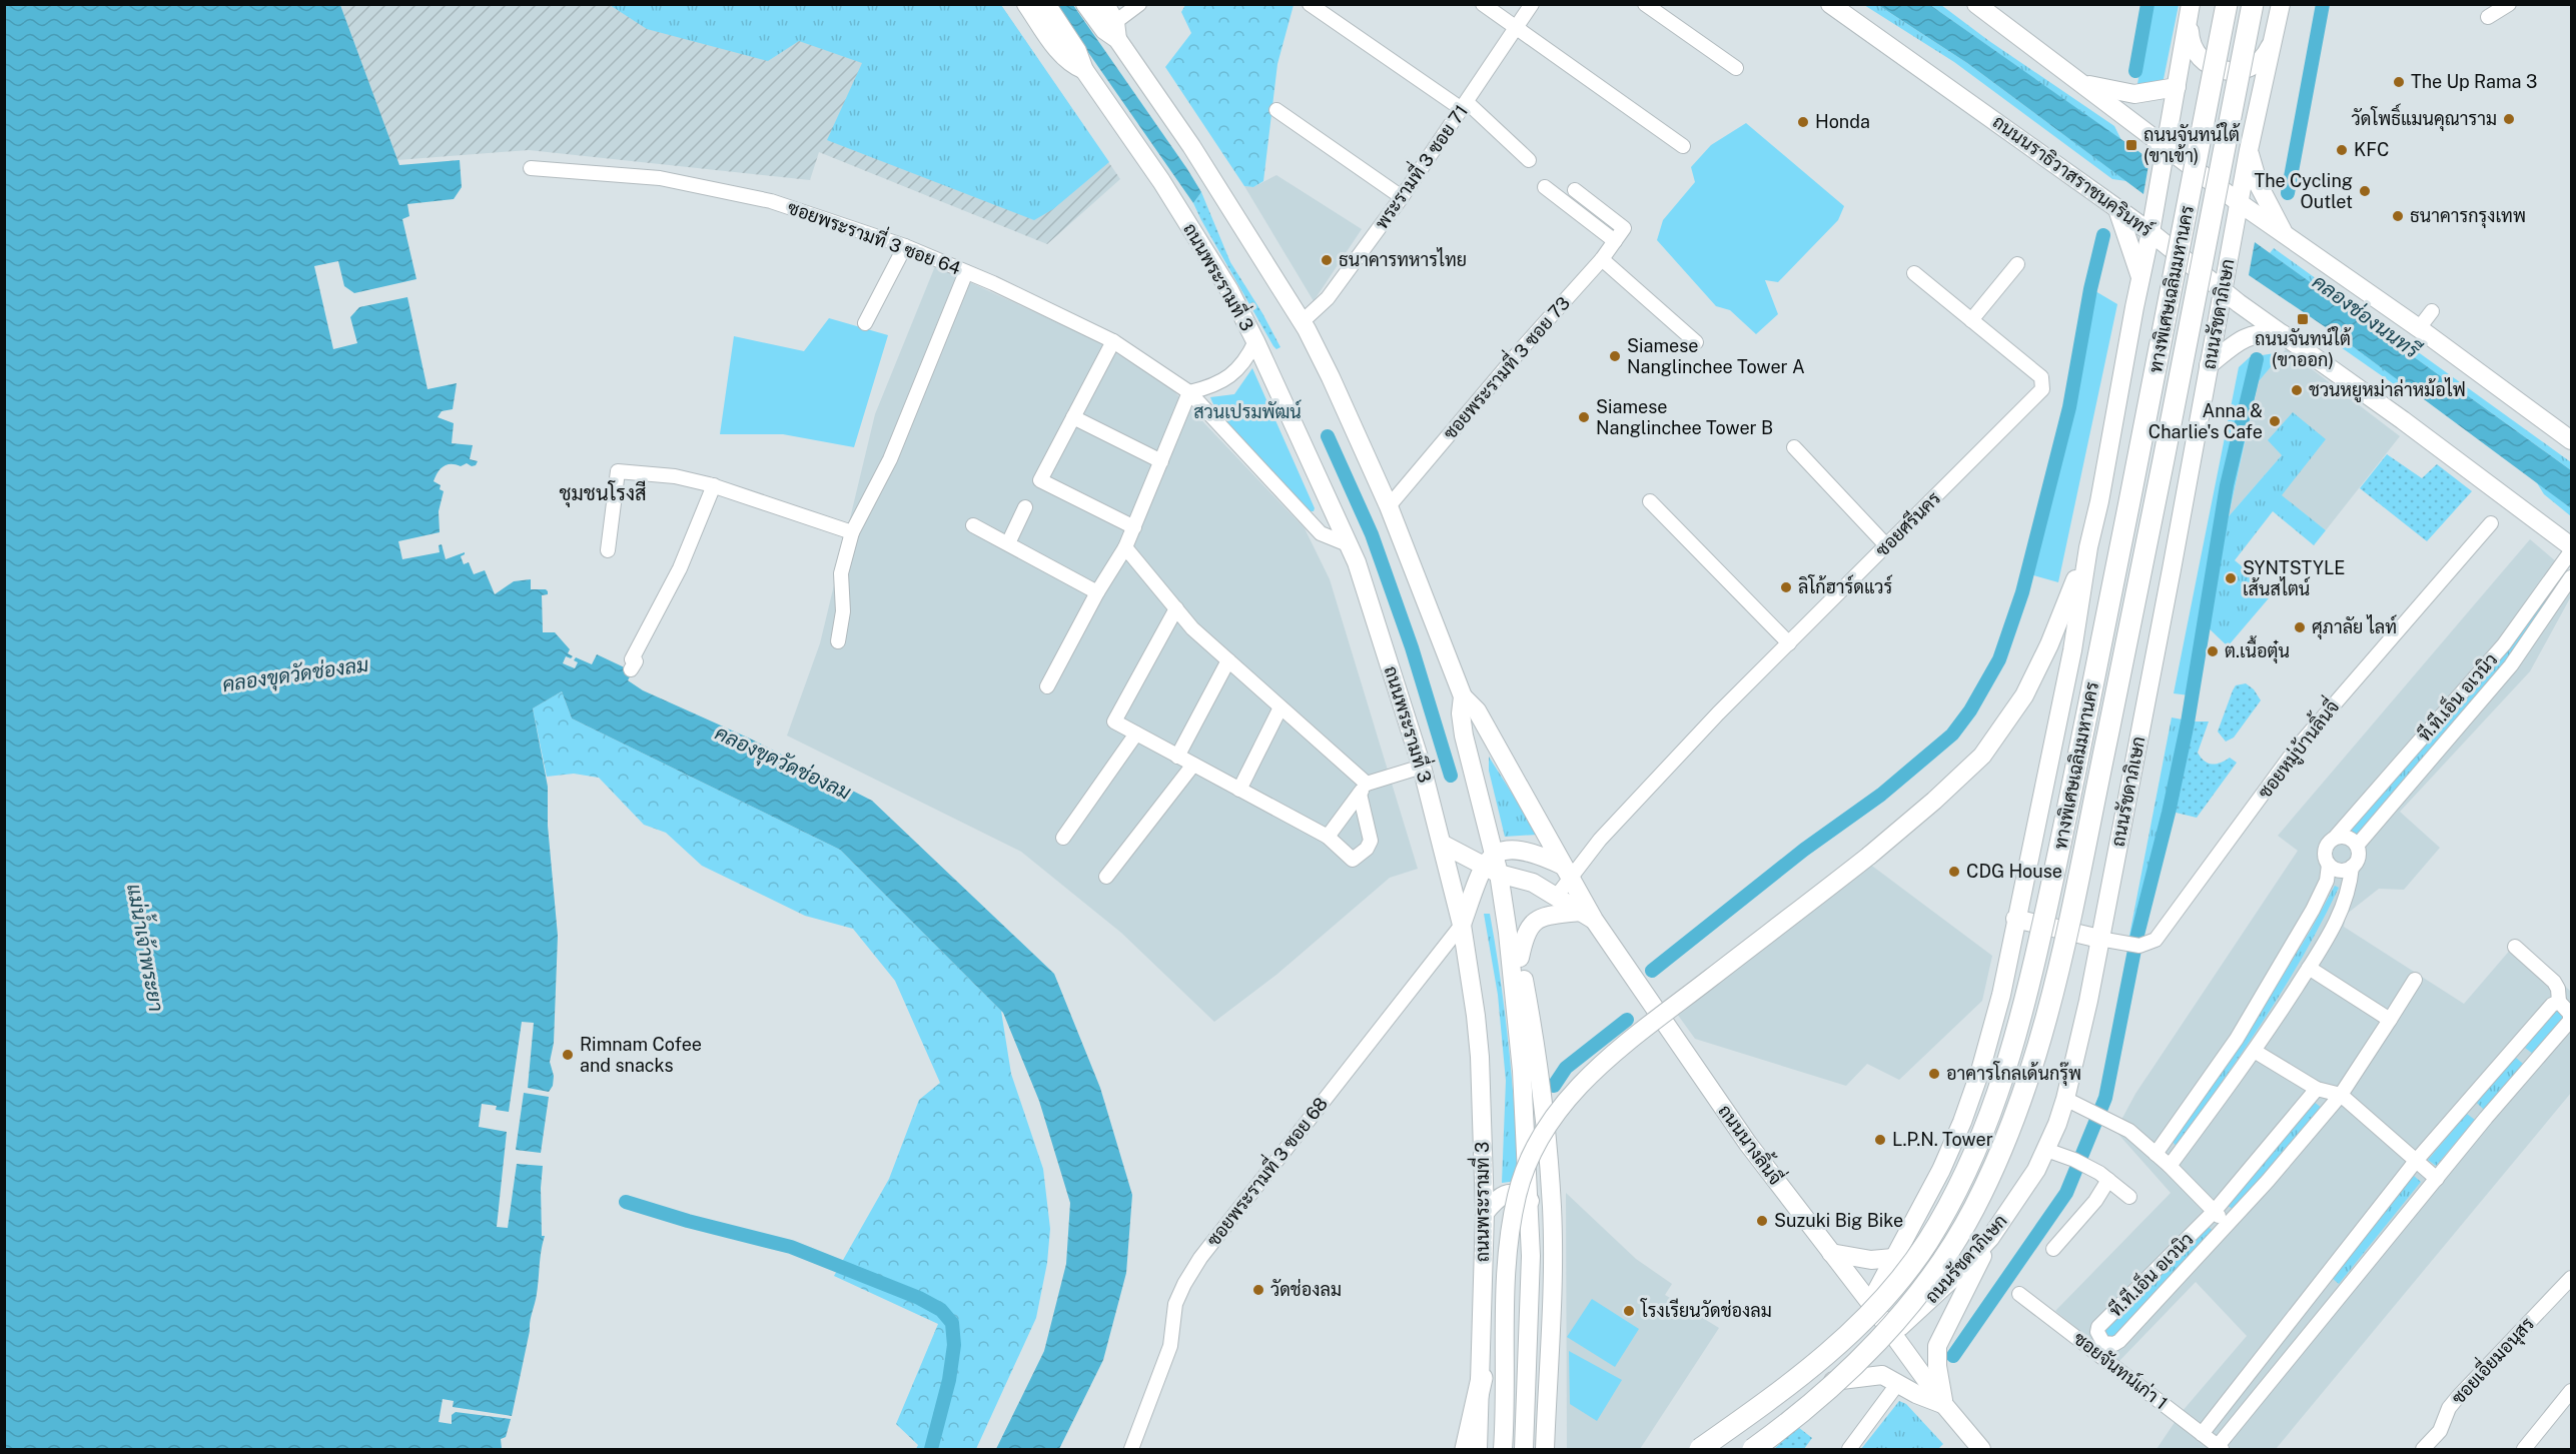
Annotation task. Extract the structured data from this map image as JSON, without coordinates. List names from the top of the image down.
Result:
{
  "streets": {
    "highway": ["ทางพิเศษเฉลิมมหานคร"],
    "main road": [
      "ถนนนราธิวาสราชนครินทร์",
      "ถนนพระรามที่ 3",
      "ถนนรัชดาภิเษก",
      "ถนนนางลิ้นจี่"
    ],
    "street": [
      "พระรามที่ 3 ซอย 71",
      "ซอยพระรามที่ 3 ซอย 64",
      "ซอยพระรามที่ 3 ซอย 73",
      "ซอยศรีนคร",
      "ที.ที.เอ็น อเวนิว",
      "ซอยหมู่บ้านลิ้นจี่",
      "ซอยพระรามที่ 3 ซอย 68",
      "ซอยเอี่ยมอนุสร",
      "ซอยจันทน์เก่า 1"
    ]
  },
  "crossings": [
    ["ถนนนราธิวาสราชนครินทร์", "ถนนรัชดาภิเษก"],
    ["ซอยพระรามที่ 3 ซอย 64", "ถนนพระรามที่ 3"],
    ["ถนนพระรามที่ 3", "ถนนนางลิ้นจี่"],
    ["ถนนพระรามที่ 3", "ซอยพระรามที่ 3 ซอย 68"],
    ["ถนนรัชดาภิเษก", "ซอยหมู่บ้านลิ้นจี่"],
    ["ถนนรัชดาภิเษก", "ถนนนางลิ้นจี่"],
    ["ซอยศรีนคร", "ถนนนางลิ้นจี่"]
  ],
  "districts": ["ชุมชนโรงสี"],
  "water": ["คลองช่องนนทรี", "คลองขุดวัดช่องลม", "แม่น้ำเจ้าพระยา"],
  "parks": ["สวนเปรมพัฒน์"],
  "places": {
    "other": [
      "The Up Rama 3",
      "วัดโพธิ์แมนคุณาราม",
      "Honda",
      "KFC",
      "The Cycling Outlet",
      "ธนาคารกรุงเทพ",
      "ธนาคารทหารไทย",
      "Siamese Nanglinchee Tower A",
      "ชวนหยูหม่าล่าหม้อไฟ",
      "Siamese Nanglinchee Tower B",
      "Anna & Charlie's Cafe",
      "SYNTSTYLE เส้นสไตน์",
      "ลิโก้ฮาร์ดแวร์",
      "ศุภาลัย ไลท์",
      "ต.เนื้อตุ๋น",
      "CDG House",
      "Rimnam Cofee and snacks",
      "อาคารโกลเด้นกรุ๊พ",
      "L.P.N. Tower",
      "Suzuki Big Bike",
      "วัดช่องลม",
      "โรงเรียนวัดช่องลม"
    ],
    "transit": ["ถนนจันทน์ใต้ (ขาเข้า)", "ถนนจันทน์ใต้ (ขาออก)"]
  }
}
